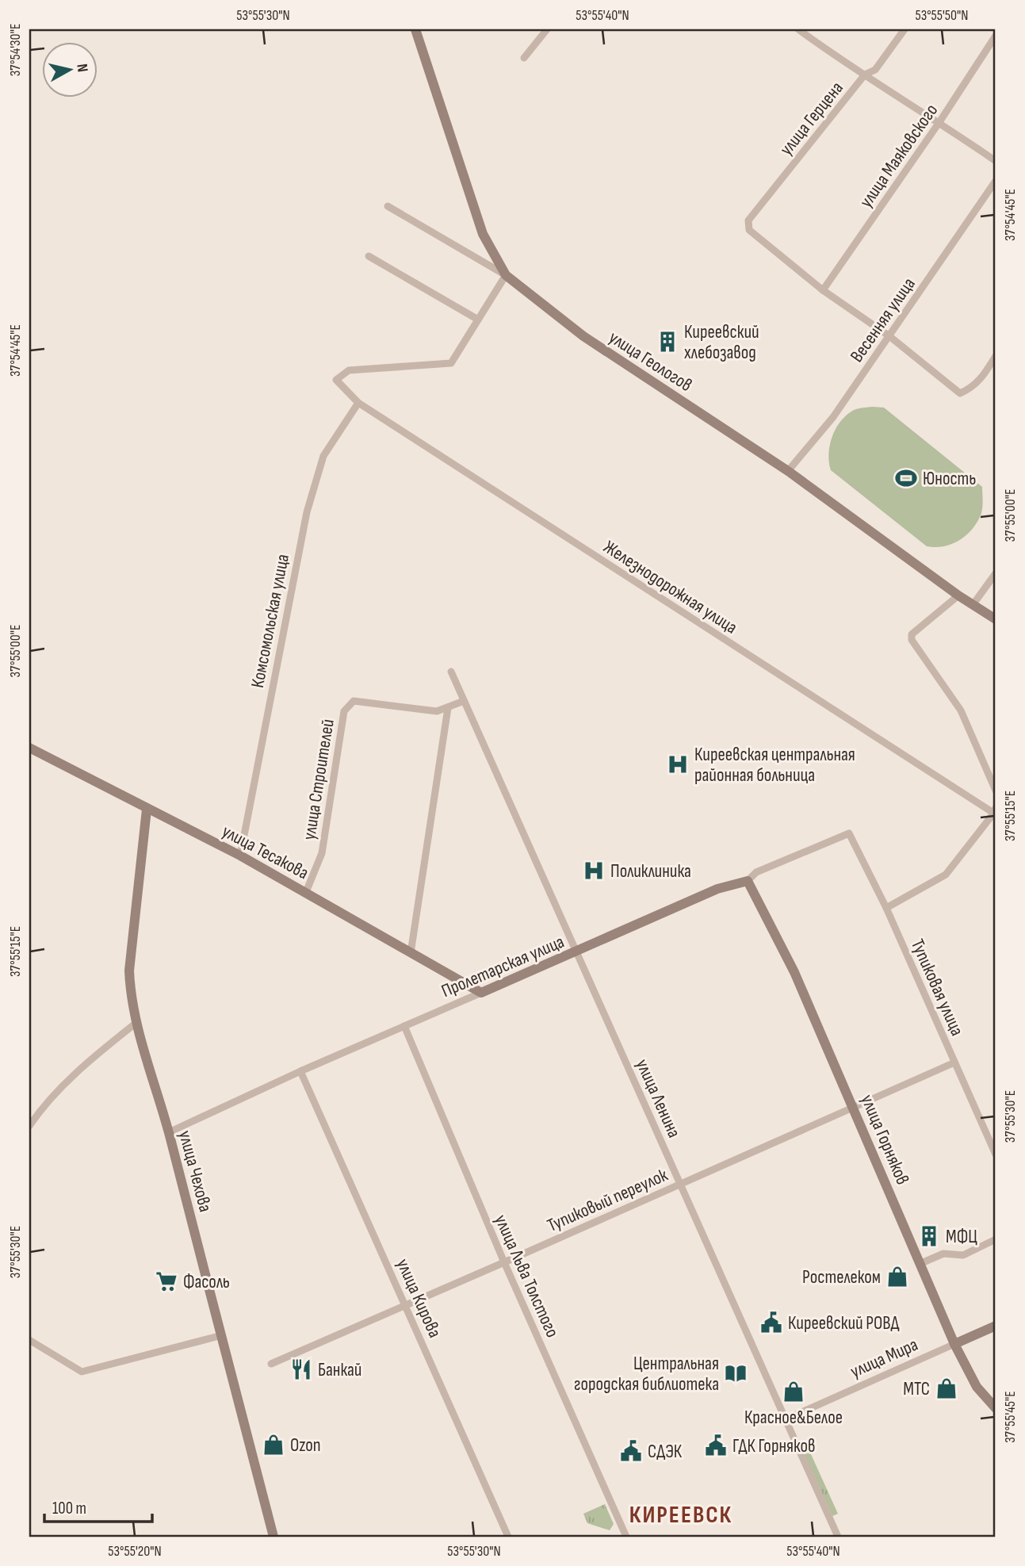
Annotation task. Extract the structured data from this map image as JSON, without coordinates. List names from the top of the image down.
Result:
{
  "streets": {
    "main road": [
      "улица Геологов",
      "улица Тесакова",
      "Пролетарская улица",
      "улица Горняков",
      "улица Чехова",
      "улица Мира"
    ],
    "street": [
      "улица Герцена",
      "улица Маяковского",
      "Весенняя улица",
      "Железнодорожная улица",
      "Комсомольская улица",
      "улица Строителей",
      "Тупиковая улица",
      "улица Ленина",
      "Тупиковый переулок",
      "улица Льва Толстого",
      "улица Кирова"
    ]
  },
  "crossings": [
    ["улица Герцена", "улица Маяковского"],
    ["Весенняя улица", "улица Геологов"],
    ["Железнодорожная улица", "Комсомольская улица"],
    ["Комсомольская улица", "улица Тесакова"],
    ["улица Строителей", "улица Тесакова"],
    ["улица Строителей", "улица Ленина"],
    ["улица Тесакова", "Пролетарская улица"],
    ["улица Тесакова", "улица Чехова"],
    ["Пролетарская улица", "Тупиковая улица"],
    ["Пролетарская улица", "улица Ленина"],
    ["Пролетарская улица", "улица Горняков"],
    ["Пролетарская улица", "улица Чехова"],
    ["Пролетарская улица", "улица Льва Толстого"],
    ["Пролетарская улица", "улица Кирова"],
    ["Тупиковая улица", "Тупиковый переулок"],
    ["улица Ленина", "Тупиковый переулок"],
    ["улица Ленина", "улица Мира"],
    ["улица Горняков", "Тупиковый переулок"],
    ["улица Горняков", "улица Мира"],
    ["Тупиковый переулок", "улица Льва Толстого"],
    ["Тупиковый переулок", "улица Кирова"]
  ],
  "districts": ["КИРЕЕВСК"],
  "places": {
    "building": ["Киреевский хлебозавод", "МФЦ"],
    "sports": ["Юность"],
    "hospital": ["Киреевская центральная районная больница", "Поликлиника"],
    "shop": [
      "Ростелеком",
      "МТС",
      "Красное&Белое",
      "Ozon"
    ],
    "supermarket": ["Фасоль"],
    "public building": ["Киреевский РОВД", "ГДК Горняков", "СДЭК"],
    "restaurant": ["Банкай"],
    "library": ["Центральная городская библиотека"]
  },
  "scale_bar": "100 m",
  "north": "right",
  "coordinates": [
    "53°55'30\"N",
    "53°55'40\"N",
    "53°55'50\"N",
    "37°54'30\"E",
    "37°54'45\"E",
    "37°55'00\"E",
    "37°55'15\"E",
    "37°55'30\"E",
    "37°55'45\"E",
    "53°55'20\"N"
  ]
}
